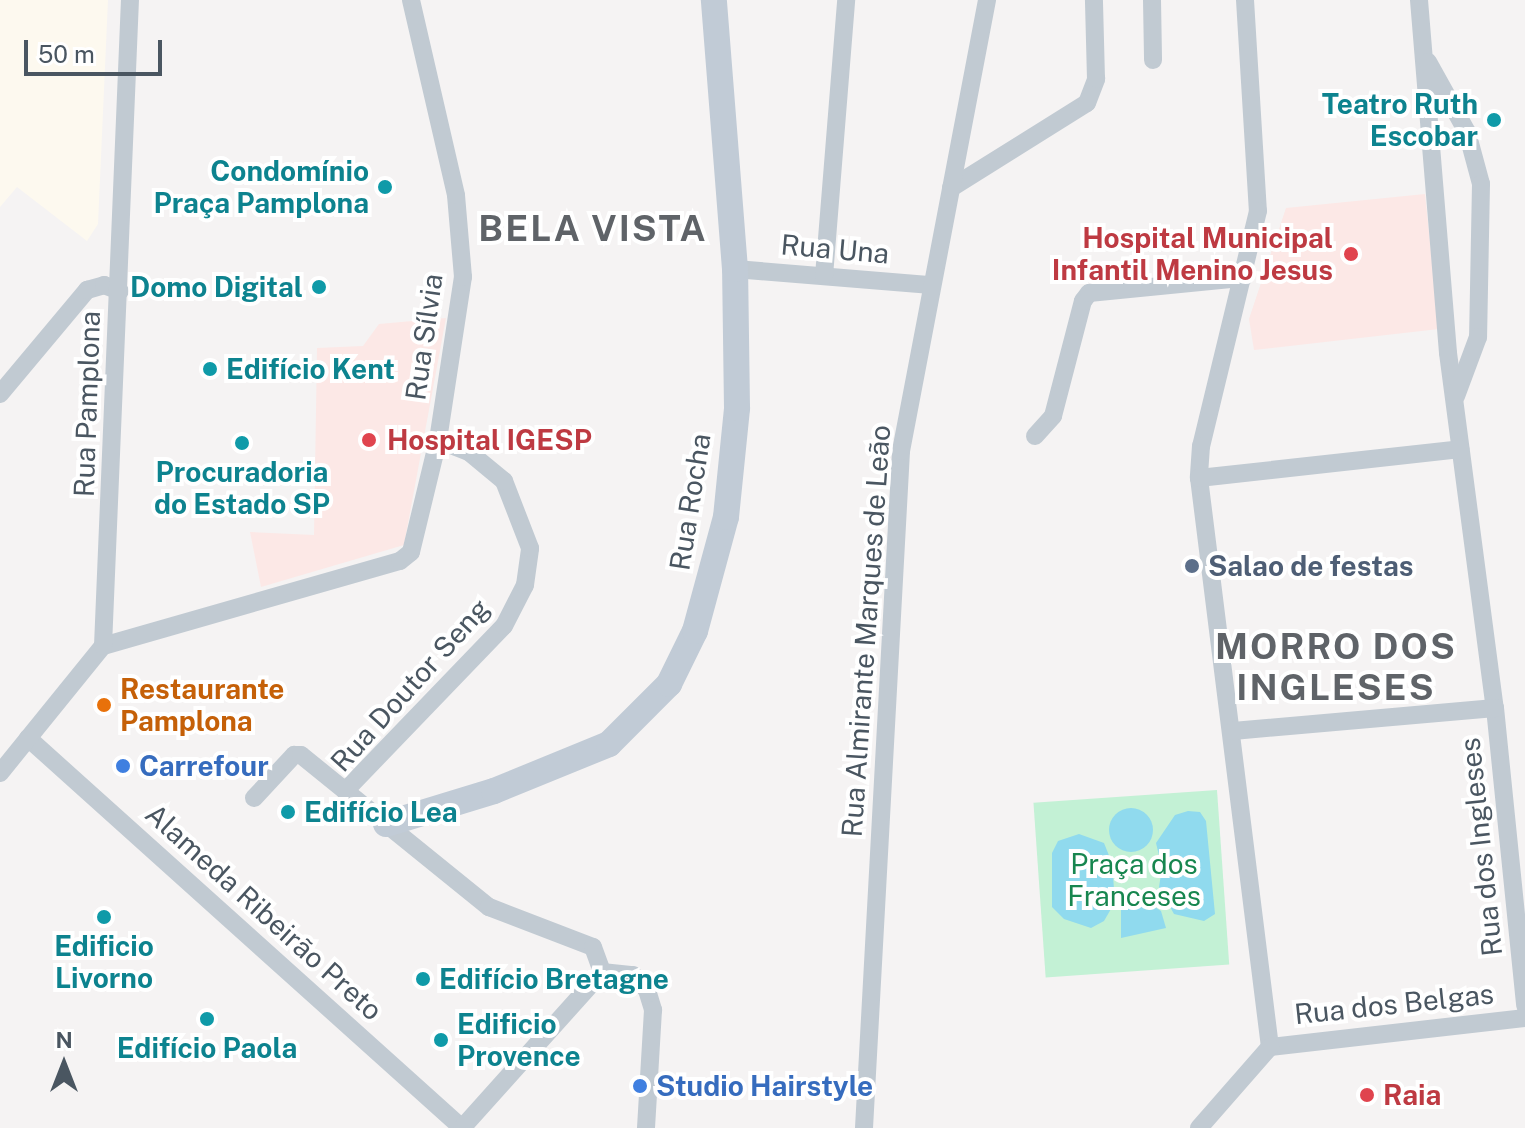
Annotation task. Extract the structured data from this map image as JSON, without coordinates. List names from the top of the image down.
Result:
{
  "streets": {
    "street": [
      "Rua Una",
      "Rua Sílvia",
      "Rua Pamplona",
      "Rua Rocha",
      "Rua Almirante Marques de Leão",
      "Rua Doutor Seng",
      "Rua dos Ingleses",
      "Alameda Ribeirão Preto",
      "Rua dos Belgas"
    ]
  },
  "crossings": [
    ["Rua Una", "Rua Rocha"],
    ["Rua Una", "Rua Almirante Marques de Leão"],
    ["Rua Sílvia", "Rua Pamplona"],
    ["Rua Sílvia", "Rua Doutor Seng"],
    ["Rua Rocha", "Rua Doutor Seng"]
  ],
  "districts": ["BELA VISTA", "MORRO DOS INGLESES"],
  "parks": ["Praça dos Franceses"],
  "places": [
    "Teatro Ruth Escobar",
    "Condomínio Praça Pamplona",
    "Hospital Municipal Infantil Menino Jesus",
    "Domo Digital",
    "Edifício Kent",
    "Hospital IGESP",
    "Procuradoria do Estado SP",
    "Salao de festas",
    "Restaurante Pamplona",
    "Carrefour",
    "Edifício Lea",
    "Edificio Livorno",
    "Edifício Bretagne",
    "Edifício Paola",
    "Edificio Provence",
    "Studio Hairstyle",
    "Raia"
  ],
  "scale_bar": "50 m",
  "north": "top"
}
